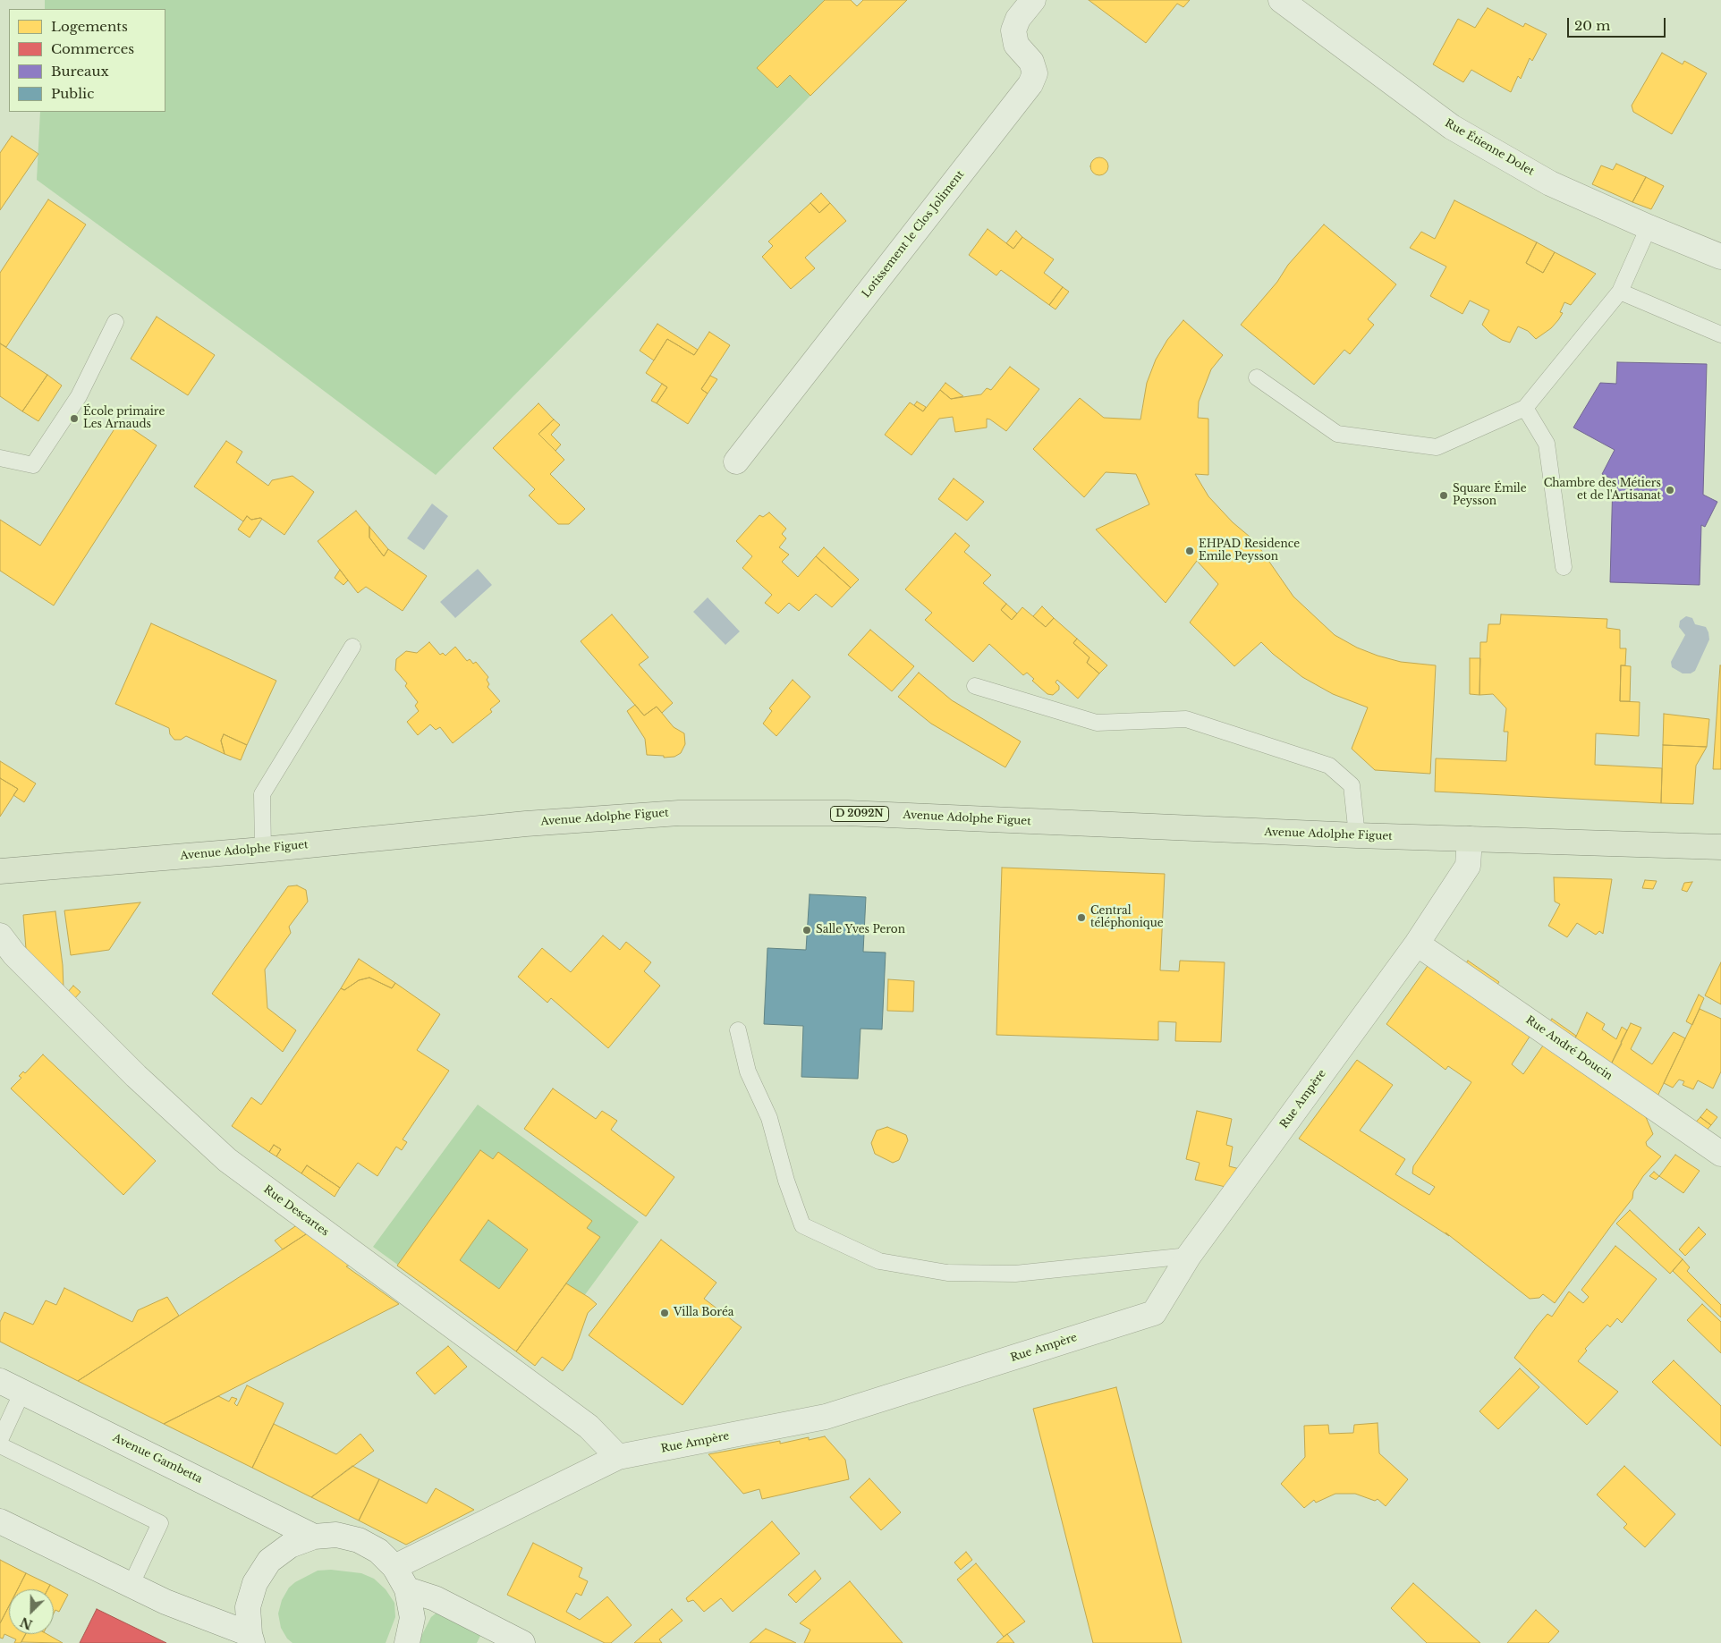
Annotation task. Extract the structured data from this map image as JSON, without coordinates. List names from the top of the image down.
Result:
{
  "streets": {
    "main road": ["D 2092N", "Avenue Adolphe Figuet"],
    "street": [
      "Rue Étienne Dolet",
      "Lotissement le Clos Joliment",
      "Rue André Doucin",
      "Rue Ampère",
      "Rue Descartes",
      "Avenue Gambetta"
    ]
  },
  "crossings": [
    ["Avenue Adolphe Figuet", "Rue Ampère"],
    ["Rue André Doucin", "Rue Ampère"],
    ["Rue Ampère", "Rue Descartes"]
  ],
  "places": [
    "École primaire Les Arnauds",
    "Chambre des Métiers et de l'Artisanat",
    "Square Émile Peysson",
    "EHPAD Residence Emile Peysson",
    "Central téléphonique",
    "Salle Yves Peron",
    "Villa Boréa"
  ],
  "legend": [
    "Logements",
    "Commerces",
    "Bureaux",
    "Public"
  ],
  "scale_bar": "20 m",
  "north": "bottom left"
}
